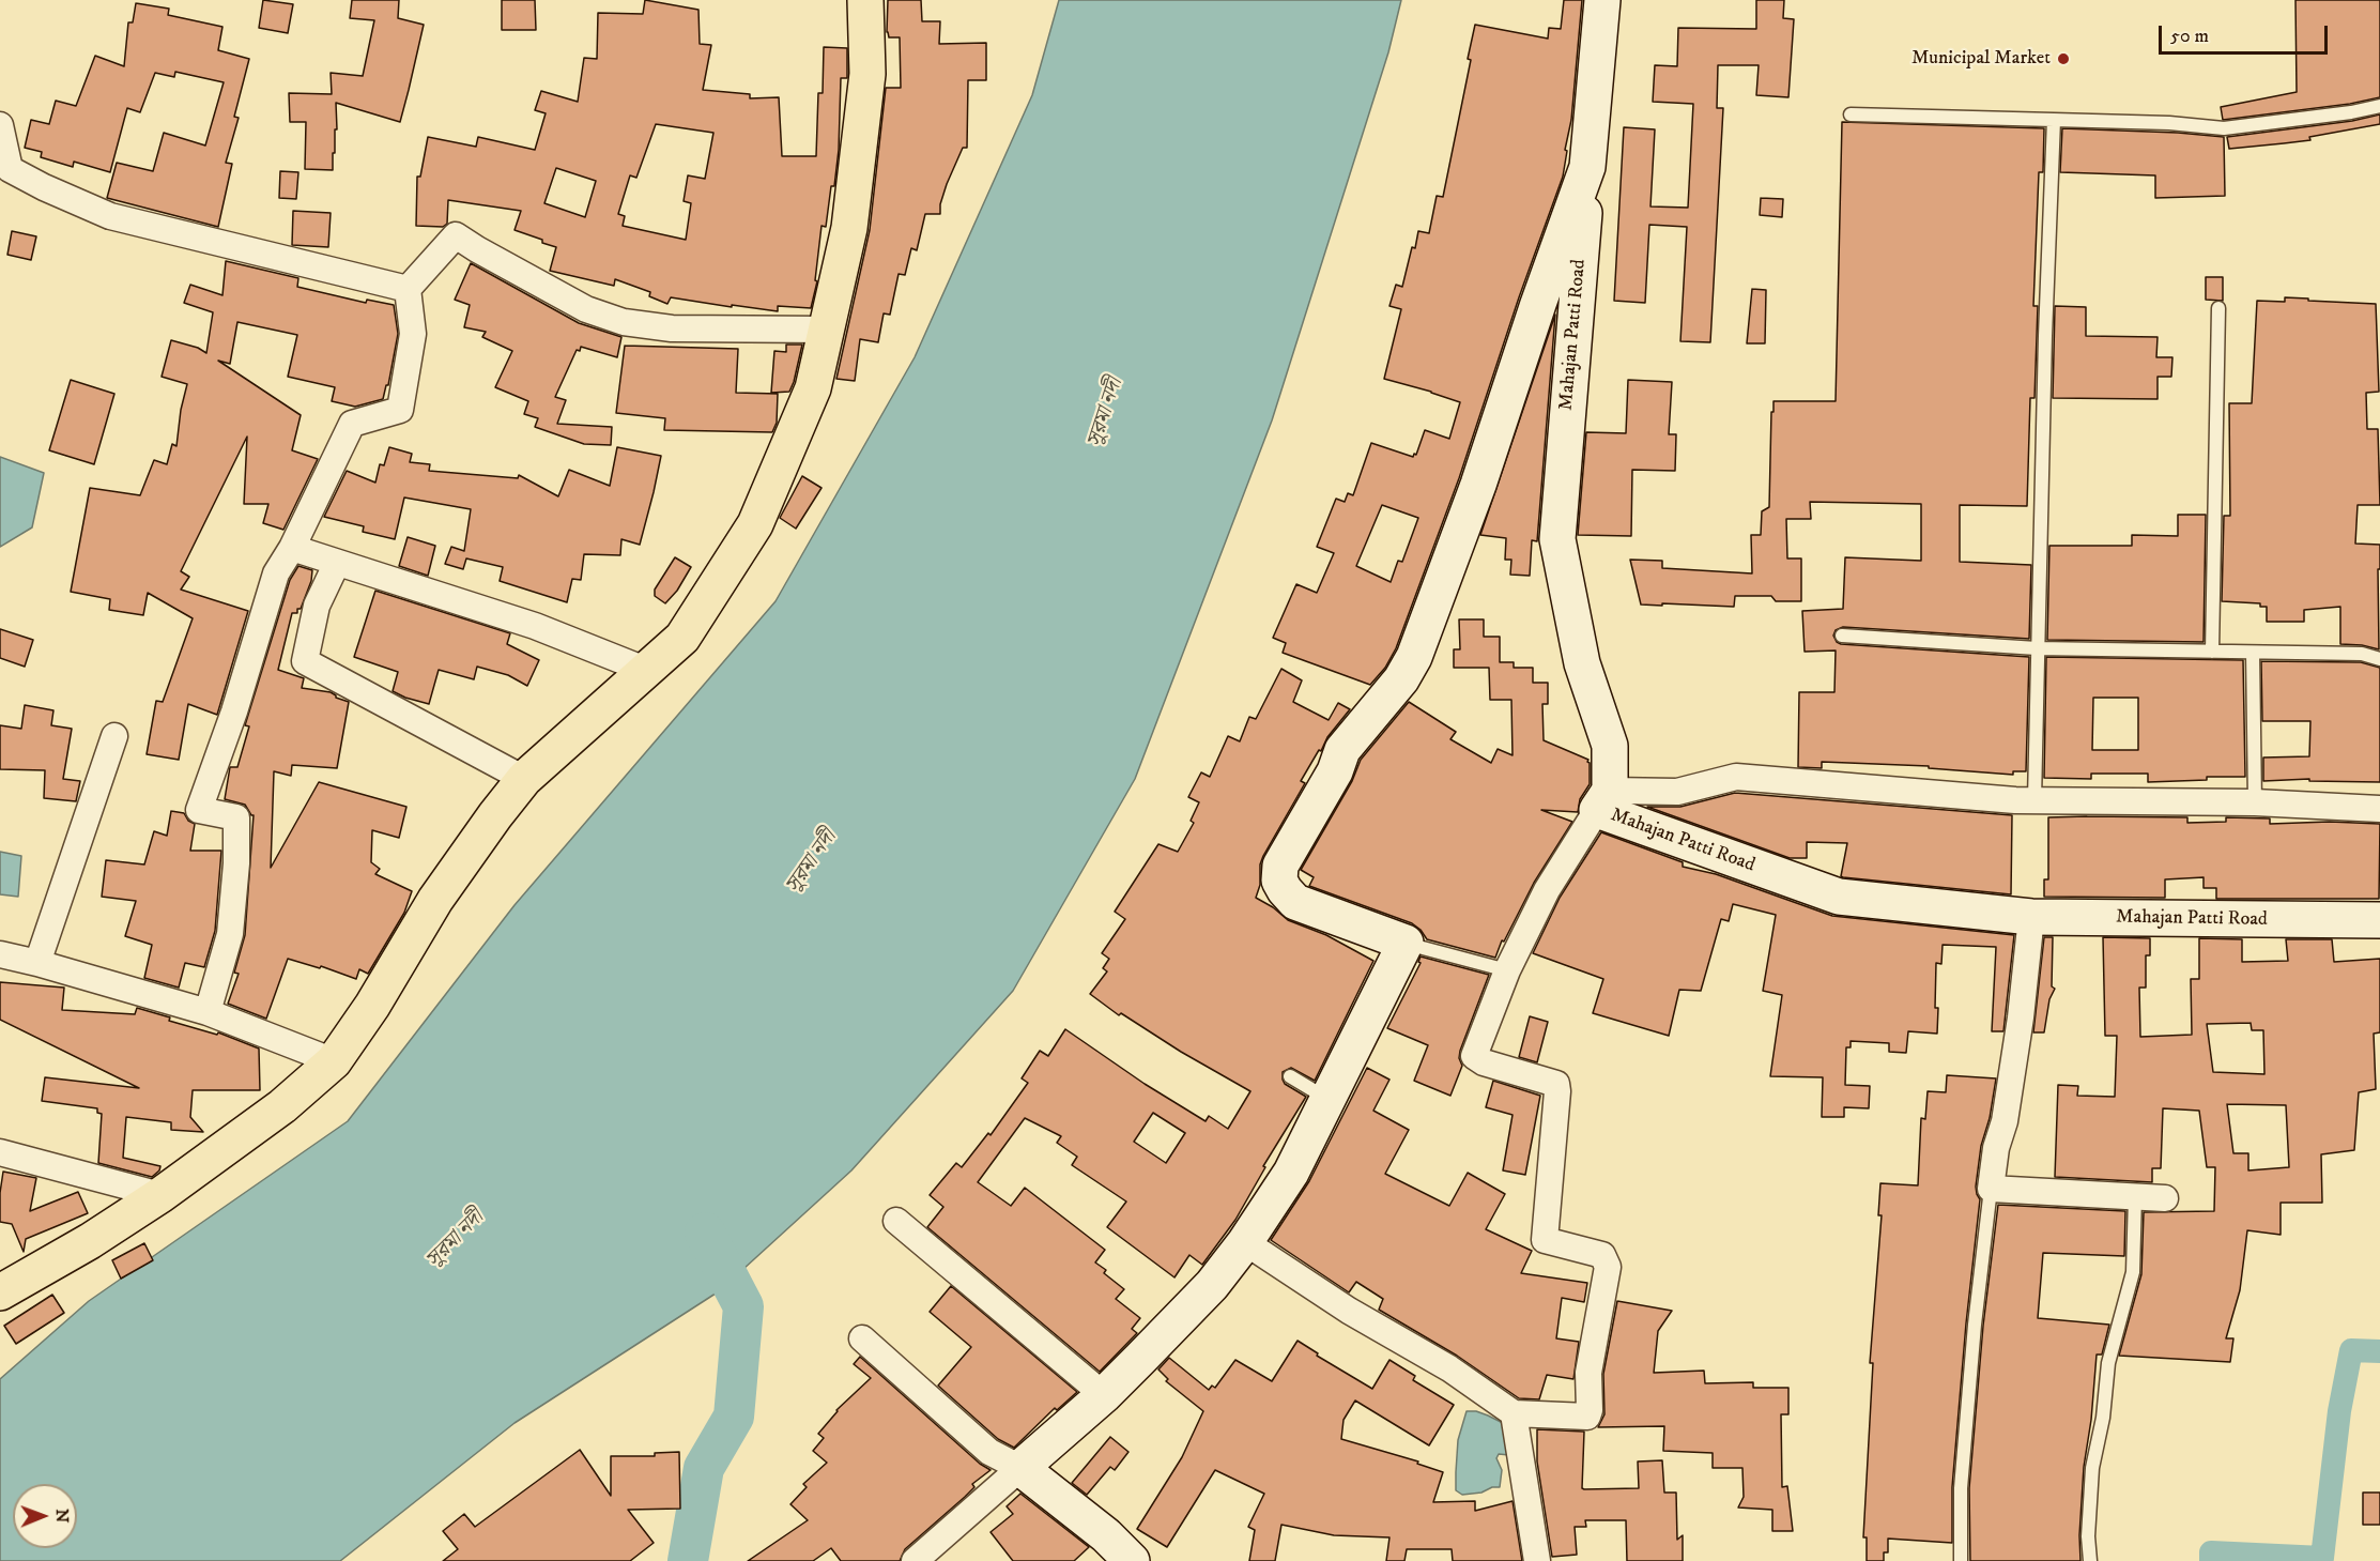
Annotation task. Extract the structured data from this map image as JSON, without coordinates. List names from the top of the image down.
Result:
{
  "streets": {
    "street": ["Mahajan Patti Road"]
  },
  "water": ["সুরমা নদী"],
  "places": ["Municipal Market"],
  "scale_bar": "50 m",
  "north": "right"
}
